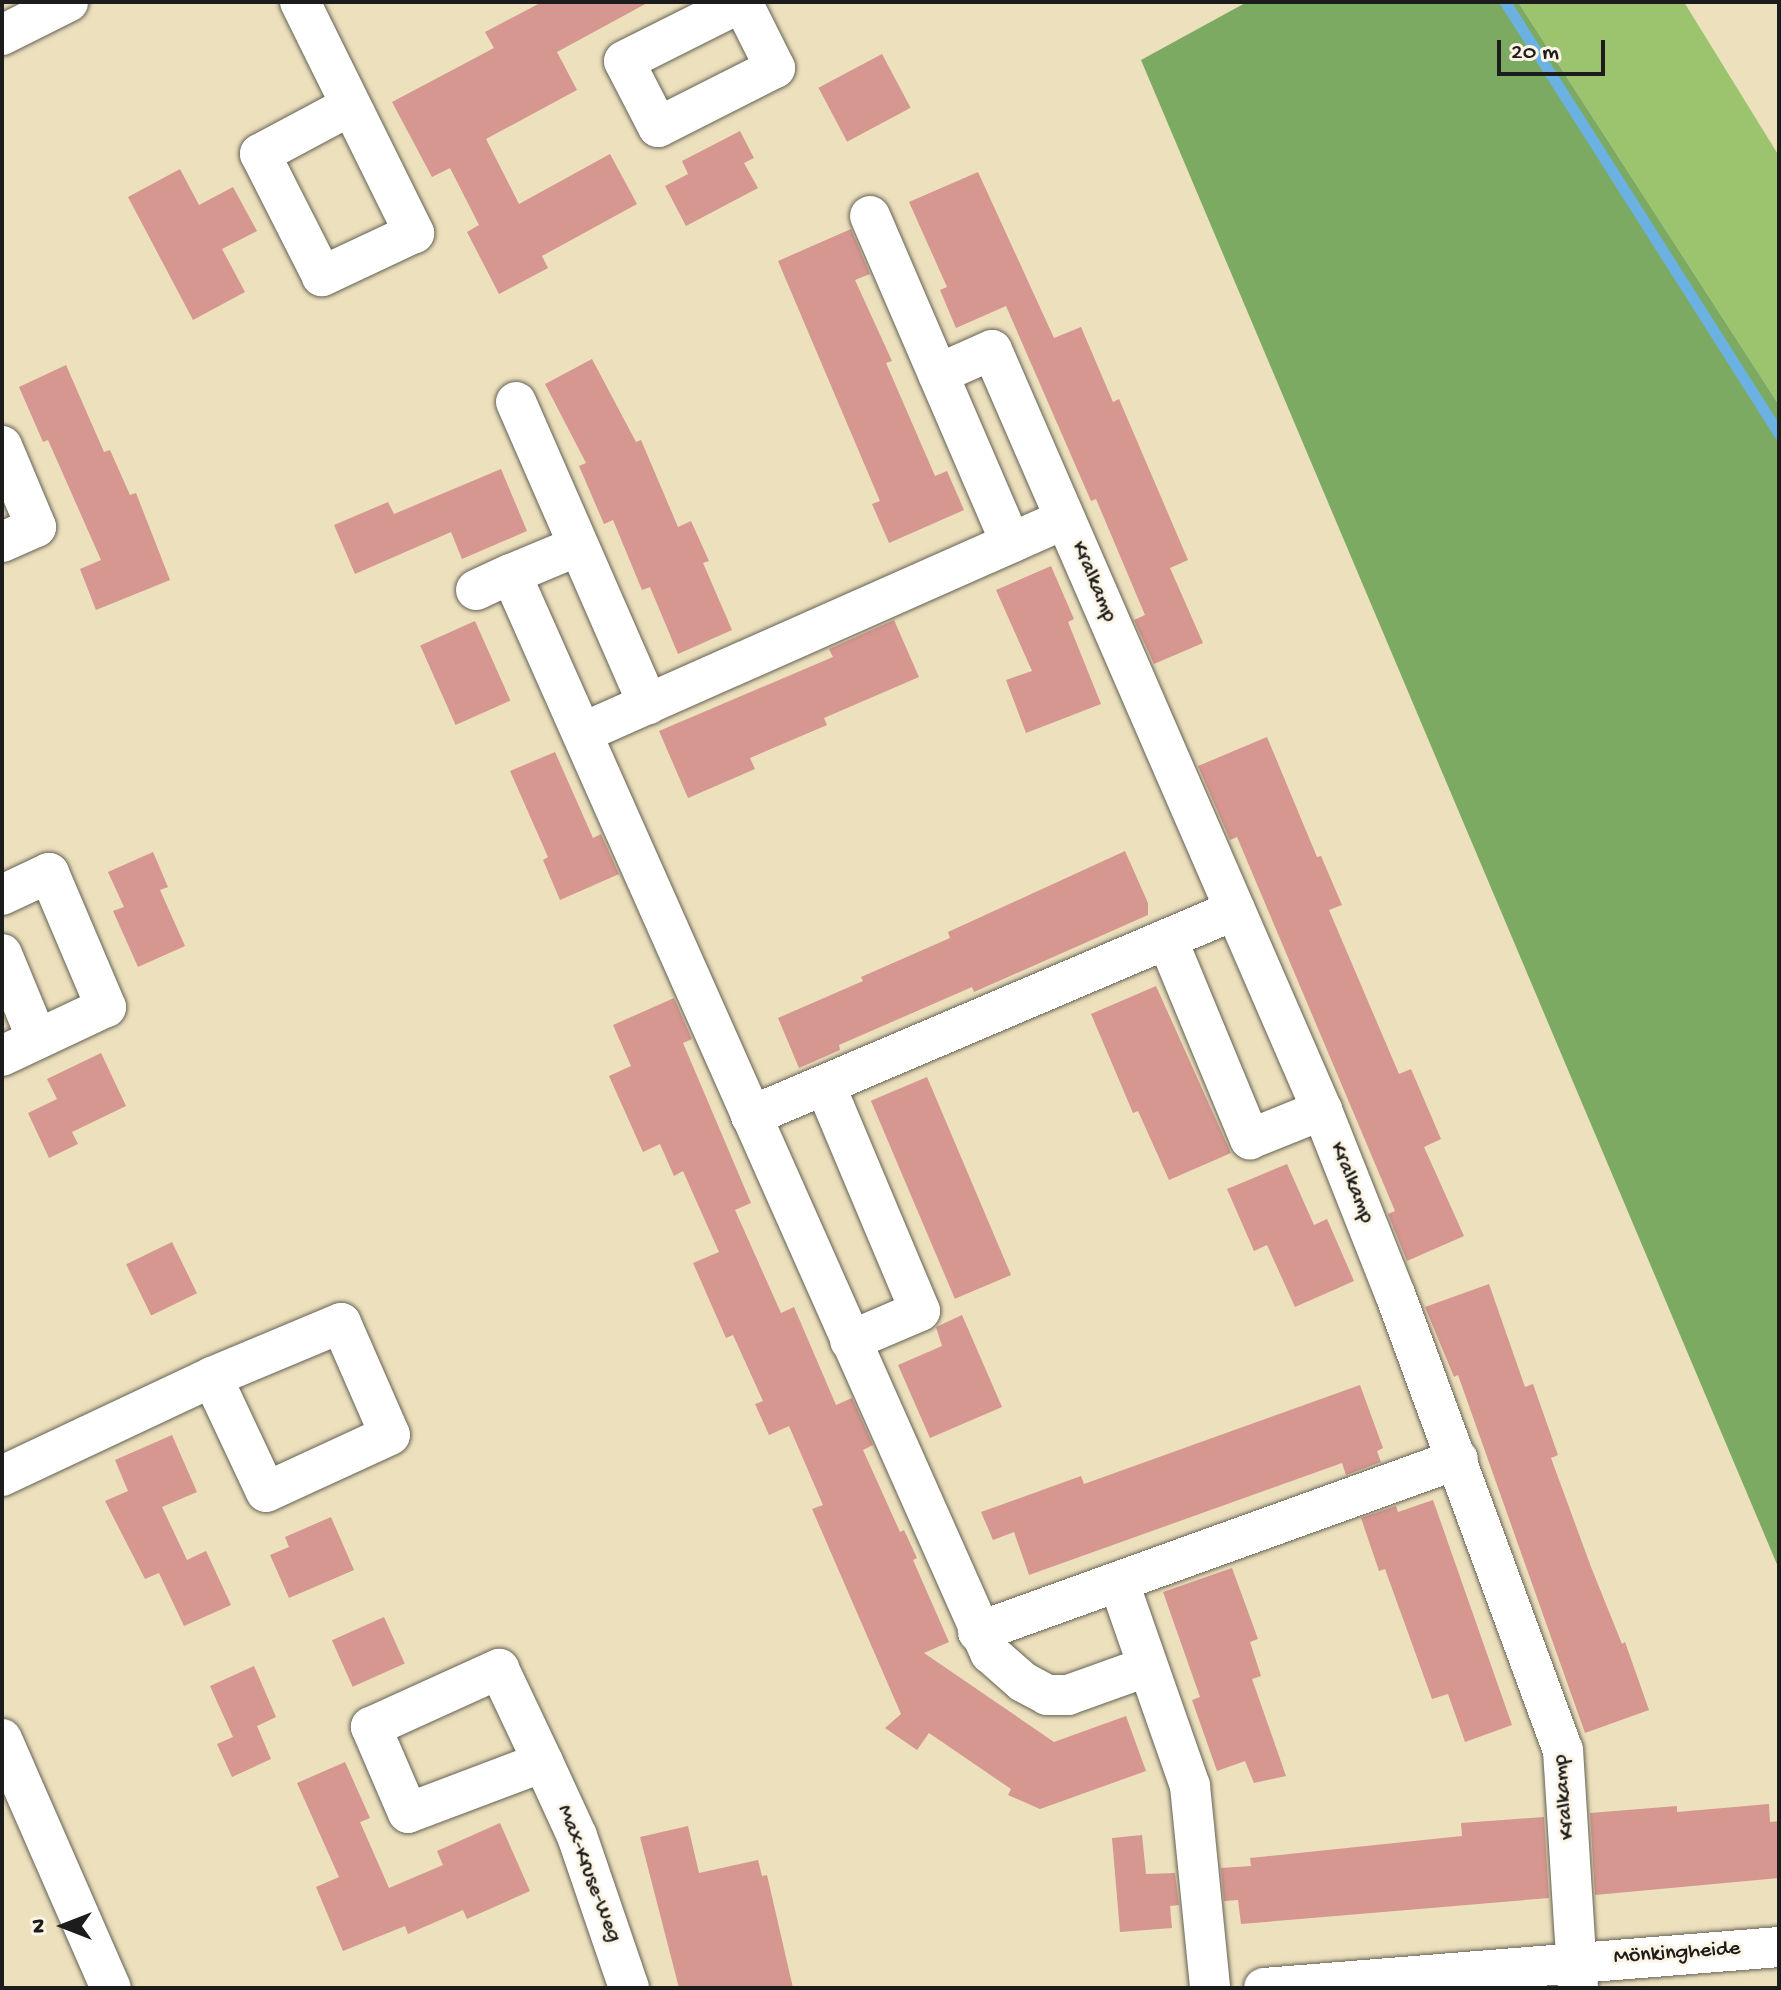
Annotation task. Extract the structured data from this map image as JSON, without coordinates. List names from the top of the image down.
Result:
{
  "streets": {
    "street": ["Kralkamp", "Max-Kruse-Weg", "Mönkingheide"]
  },
  "crossings": [
    ["Kralkamp", "Mönkingheide"]
  ],
  "scale_bar": "20 m",
  "north": "left"
}
